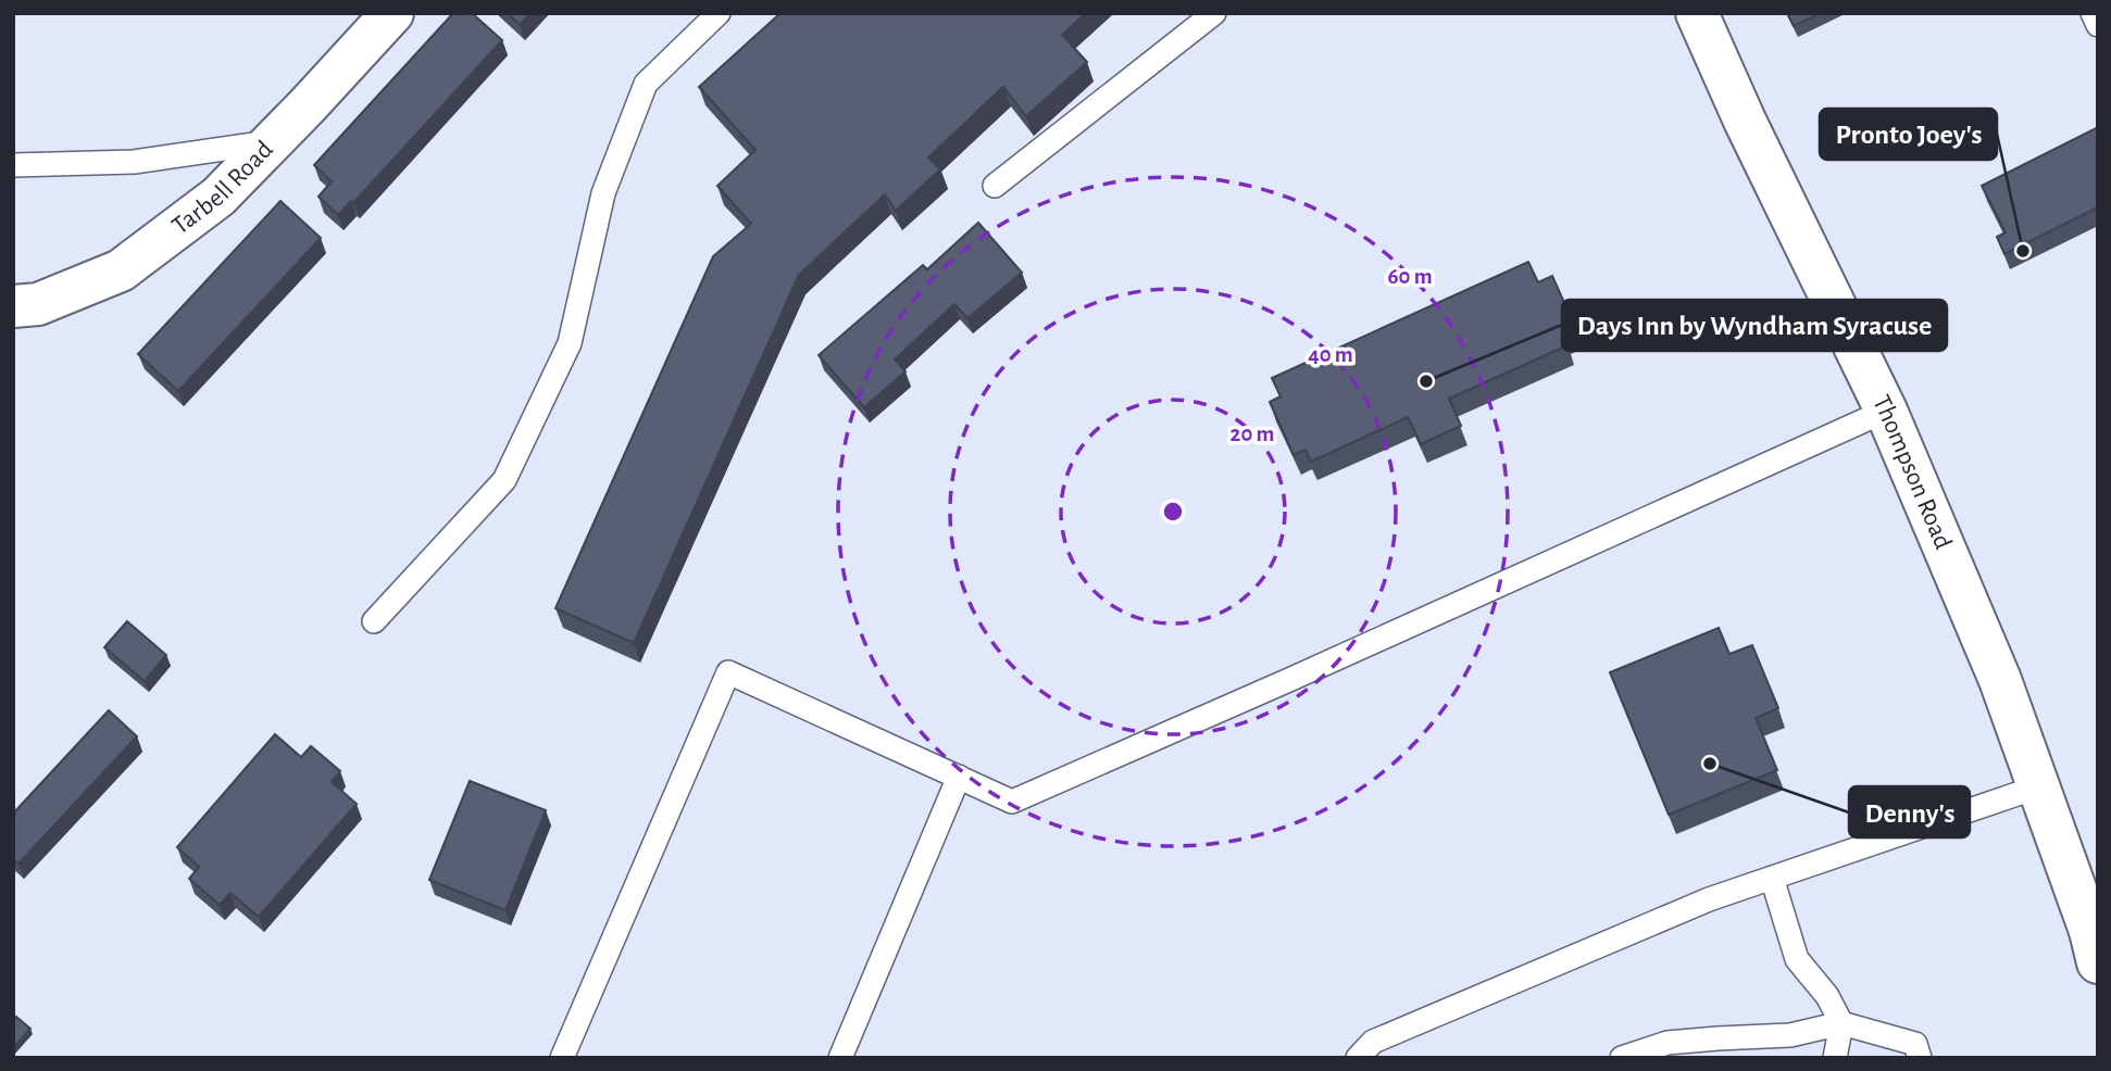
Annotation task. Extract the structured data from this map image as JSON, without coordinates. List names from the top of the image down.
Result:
{
  "streets": {
    "street": ["Tarbell Road", "Thompson Road"]
  },
  "places": ["Pronto Joey's", "Days Inn by Wyndham Syracuse", "Denny's"],
  "rings": ["60 m", "40 m", "20 m"]
}
